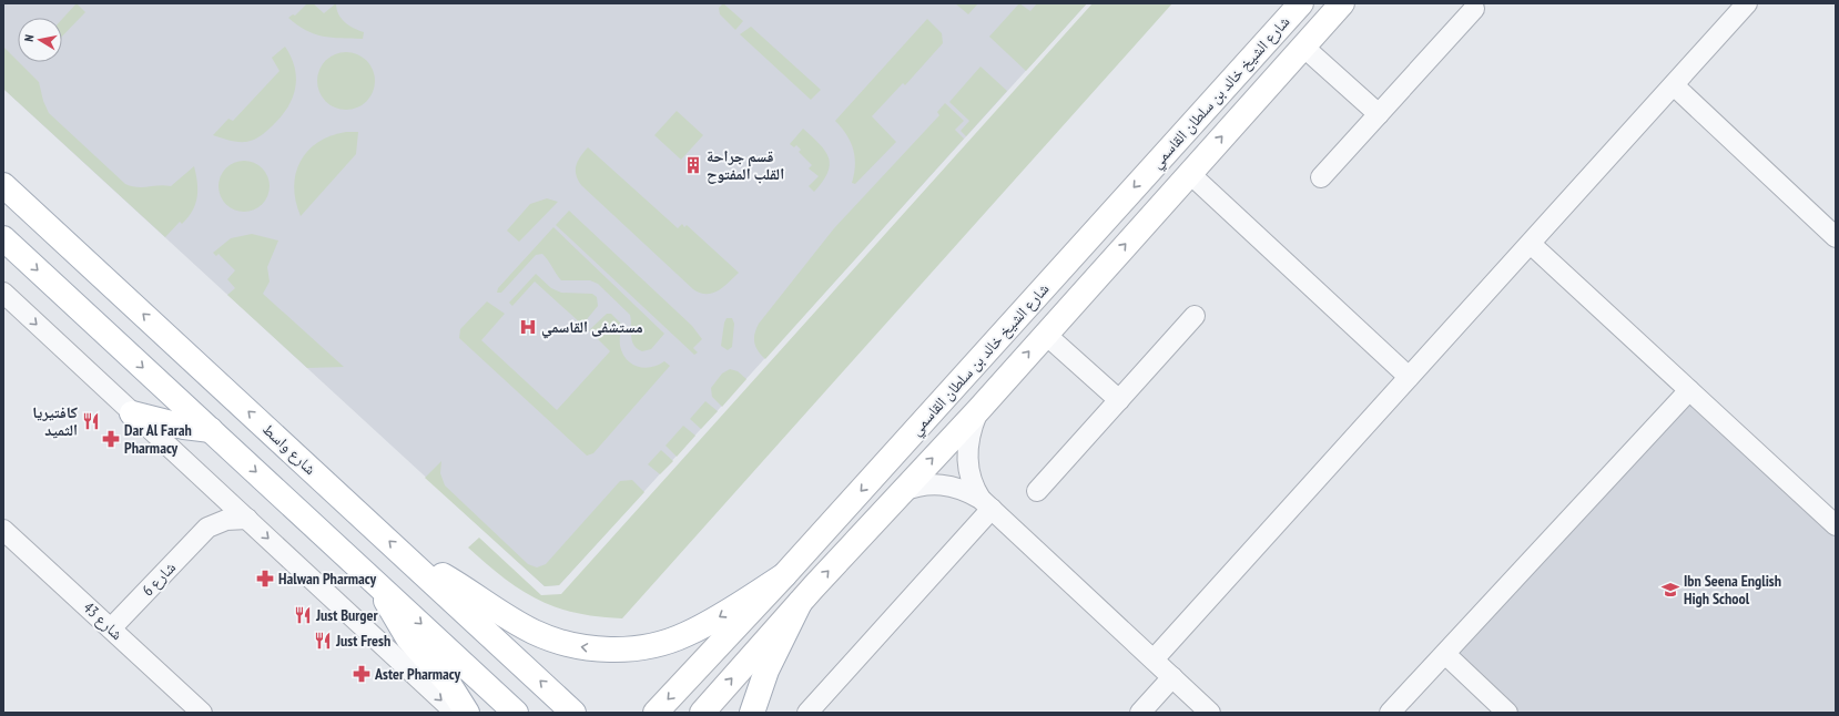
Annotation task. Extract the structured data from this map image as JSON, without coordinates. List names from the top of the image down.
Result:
{
  "streets": {
    "main road": ["شارع الشيخ خالد بن سلطان القاسمي", "شارع واسط"],
    "street": ["شارع 6", "شارع 43"]
  },
  "crossings": [
    ["شارع 6", "شارع 43"]
  ],
  "places": {
    "building": ["قسم جراحة القلب المفتوح"],
    "hospital": ["مستشفى القاسمي"],
    "restaurant": ["كافتيريا الثميد", "Just Burger", "Just Fresh"],
    "pharmacy": ["Dar Al Farah Pharmacy", "Halwan Pharmacy", "Aster Pharmacy"],
    "school or university": ["Ibn Seena English High School"]
  },
  "north": "left"
}
